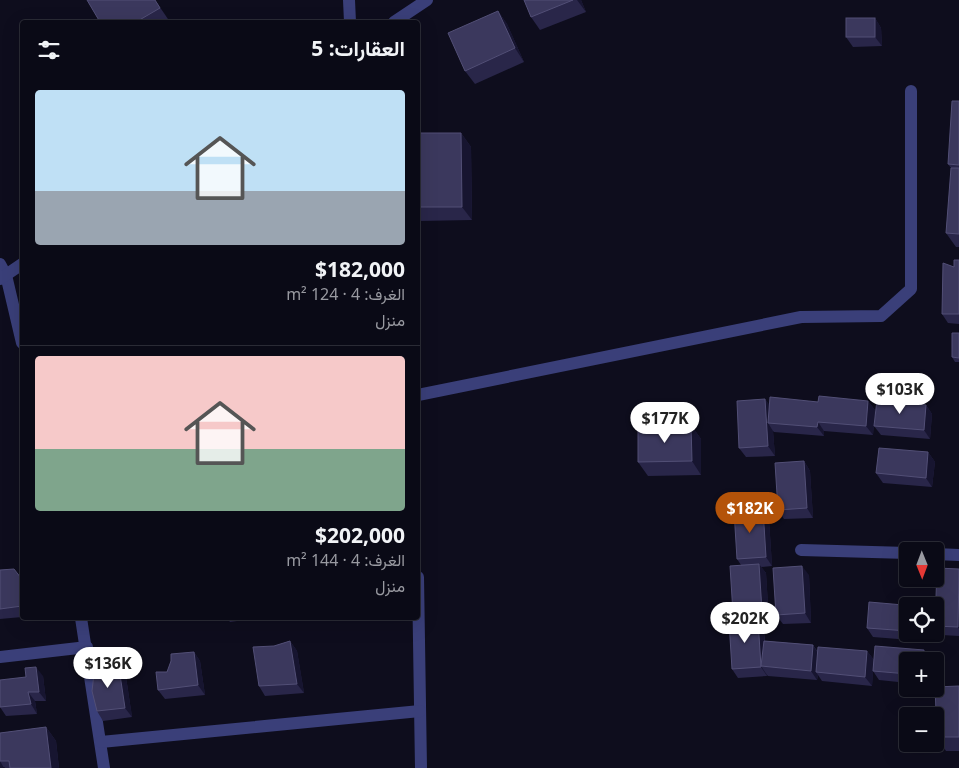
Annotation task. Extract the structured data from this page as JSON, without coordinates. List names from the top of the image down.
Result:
{
  "north": "bottom",
  "page": {
    "heading": "العقارات: 5",
    "list": [
      {
        "name": "$182,000",
        "note": "الغرف: 4 · 124 m² · منزل"
      },
      {
        "name": "$202,000",
        "note": "الغرف: 4 · 144 m² · منزل"
      }
    ],
    "price": [
      "$103K",
      "$177K",
      "$182K",
      "$202K",
      "$136K"
    ],
    "map_buttons": ["+", "−"]
  }
}
